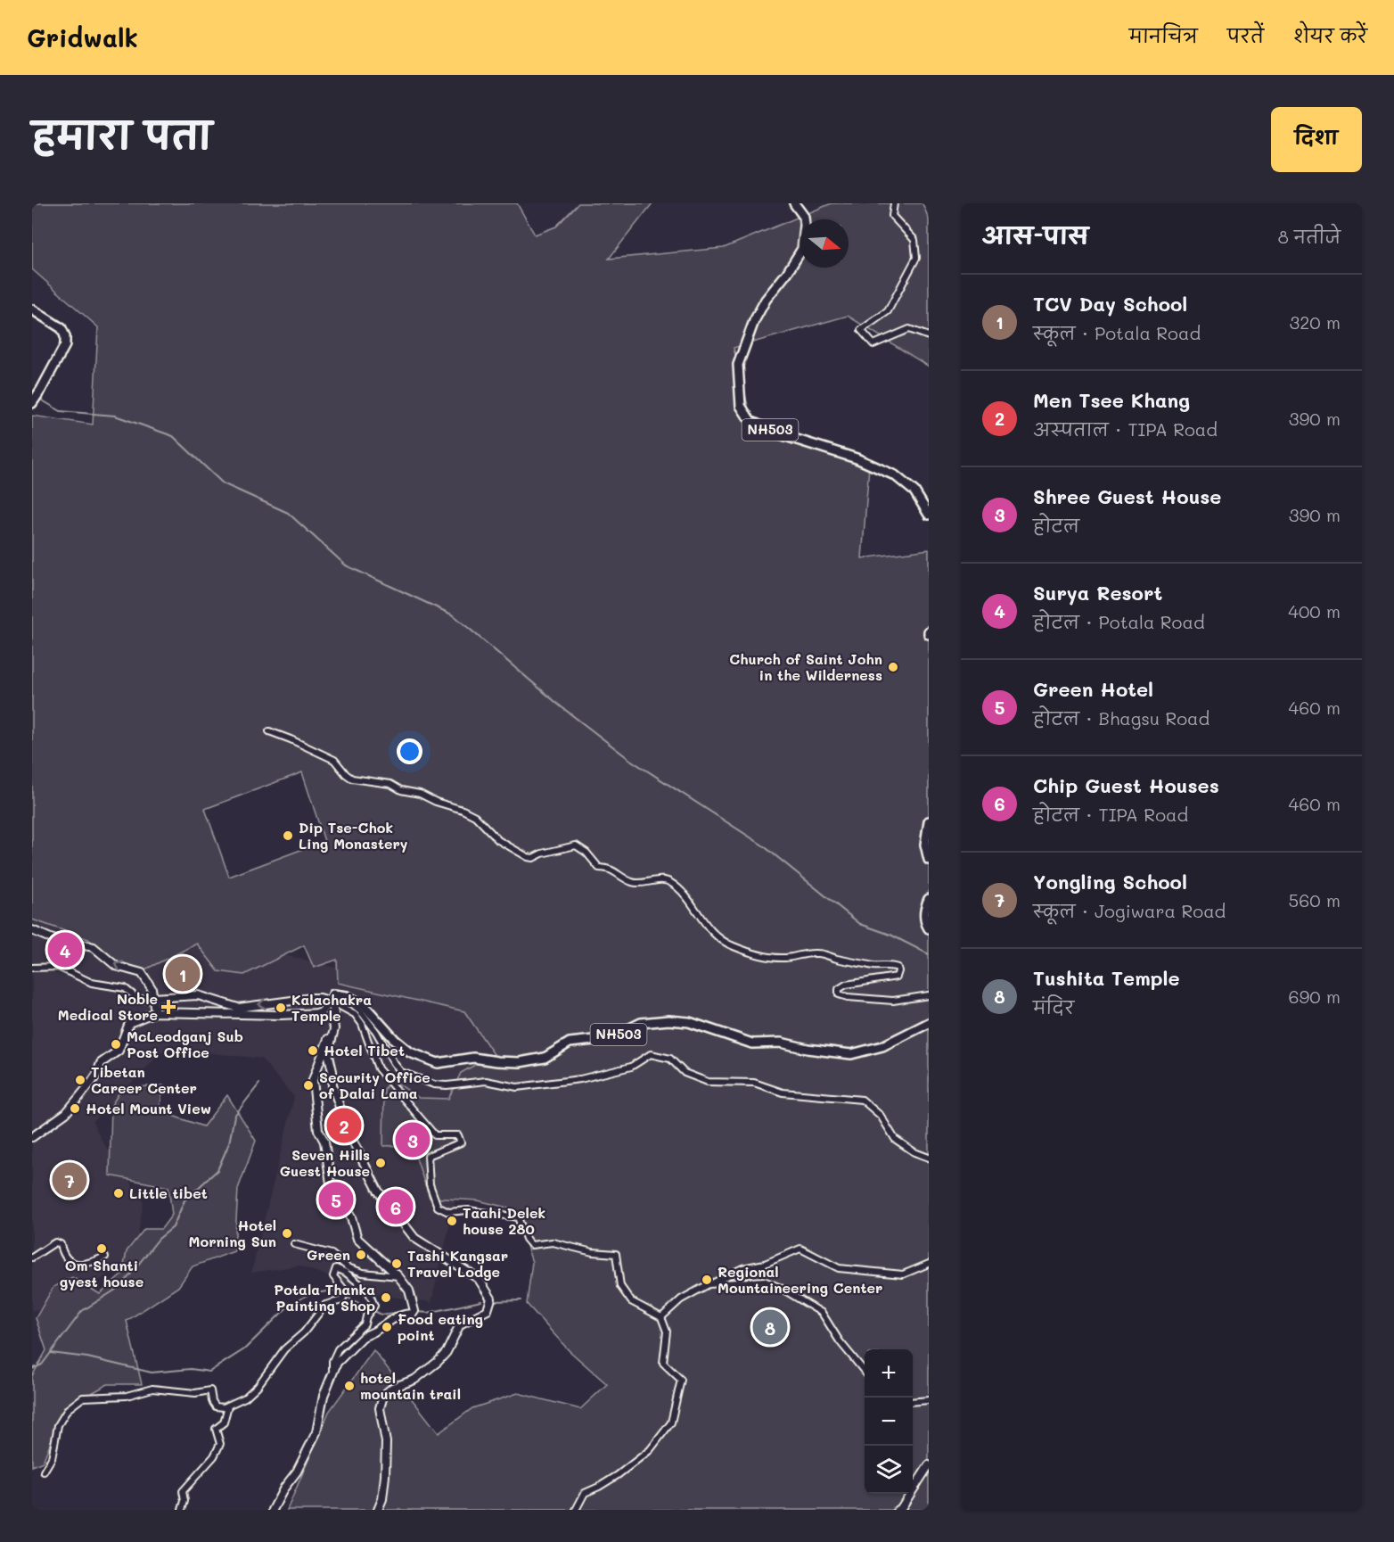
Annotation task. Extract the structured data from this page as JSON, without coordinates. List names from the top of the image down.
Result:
{
  "streets": {
    "main road": ["NH503"]
  },
  "places": {
    "other": [
      "Church of Saint John in the Wilderness",
      "Dip Tse-Chok Ling Monastery",
      "Kalachakra Temple",
      "McLeodganj Sub Post Office",
      "Hotel Tibet",
      "Tibetan Career Center",
      "Security Office of Dalai Lama",
      "Hotel Mount View",
      "Seven Hills Guest House",
      "Little tibet",
      "Taahi Delek house 280",
      "Hotel Morning Sun",
      "Om Shanti gyest house",
      "Green",
      "Tashi Kangsar Travel Lodge",
      "Regional Mountaineering Center",
      "Potala Thanka Painting Shop",
      "Food eating point",
      "hotel mountain trail"
    ],
    "health": ["Noble Medical Store"]
  },
  "north": "right",
  "page": {
    "header": "Gridwalk",
    "nav": ["मानचित्र", "परतें", "शेयर करें"],
    "title": "हमारा पता",
    "buttons": "दिशा",
    "heading": ["आस-पास", "8 नतीजे"],
    "list": [
      {
        "mark": "1",
        "name": "TCV Day School",
        "note": "स्कूल · Potala Road",
        "value": "320 m"
      },
      {
        "mark": "2",
        "name": "Men Tsee Khang",
        "note": "अस्पताल · TIPA Road",
        "value": "390 m"
      },
      {
        "mark": "3",
        "name": "Shree Guest House",
        "note": "होटल",
        "value": "390 m"
      },
      {
        "mark": "4",
        "name": "Surya Resort",
        "note": "होटल · Potala Road",
        "value": "400 m"
      },
      {
        "mark": "5",
        "name": "Green Hotel",
        "note": "होटल · Bhagsu Road",
        "value": "460 m"
      },
      {
        "mark": "6",
        "name": "Chip Guest Houses",
        "note": "होटल · TIPA Road",
        "value": "460 m"
      },
      {
        "mark": "7",
        "name": "Yongling School",
        "note": "स्कूल · Jogiwara Road",
        "value": "560 m"
      },
      {
        "mark": "8",
        "name": "Tushita Temple",
        "note": "मंदिर",
        "value": "690 m"
      }
    ],
    "pins": [
      "4",
      "1",
      "2",
      "3",
      "7",
      "5",
      "6",
      "8"
    ],
    "map_buttons": ["+", "−"]
  }
}
